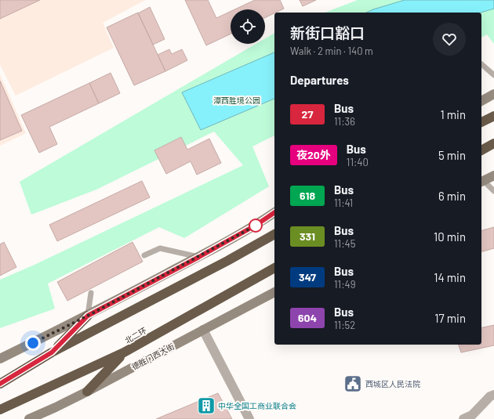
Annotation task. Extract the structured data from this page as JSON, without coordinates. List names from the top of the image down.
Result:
{
  "streets": {
    "highway": ["北二环"],
    "street": ["德胜门西大街"]
  },
  "parks": ["潭西胜境公园"],
  "places": {
    "public building": ["西城区人民法院"],
    "building": ["中华全国工商业联合会"]
  },
  "lines": ["bus line 27"],
  "page": {
    "heading": [
      ["新街口豁口", "Walk · 2 min · 140 m"],
      "Departures"
    ],
    "list": [
      {
        "mark": "27",
        "name": "Bus",
        "note": "11:36",
        "value": "1 min"
      },
      {
        "mark": "夜20外",
        "name": "Bus",
        "note": "11:40",
        "value": "5 min"
      },
      {
        "mark": "618",
        "name": "Bus",
        "note": "11:41",
        "value": "6 min"
      },
      {
        "mark": "331",
        "name": "Bus",
        "note": "11:45",
        "value": "10 min"
      },
      {
        "mark": "347",
        "name": "Bus",
        "note": "11:49",
        "value": "14 min"
      },
      {
        "mark": "604",
        "name": "Bus",
        "note": "11:52",
        "value": "17 min"
      }
    ]
  }
}
